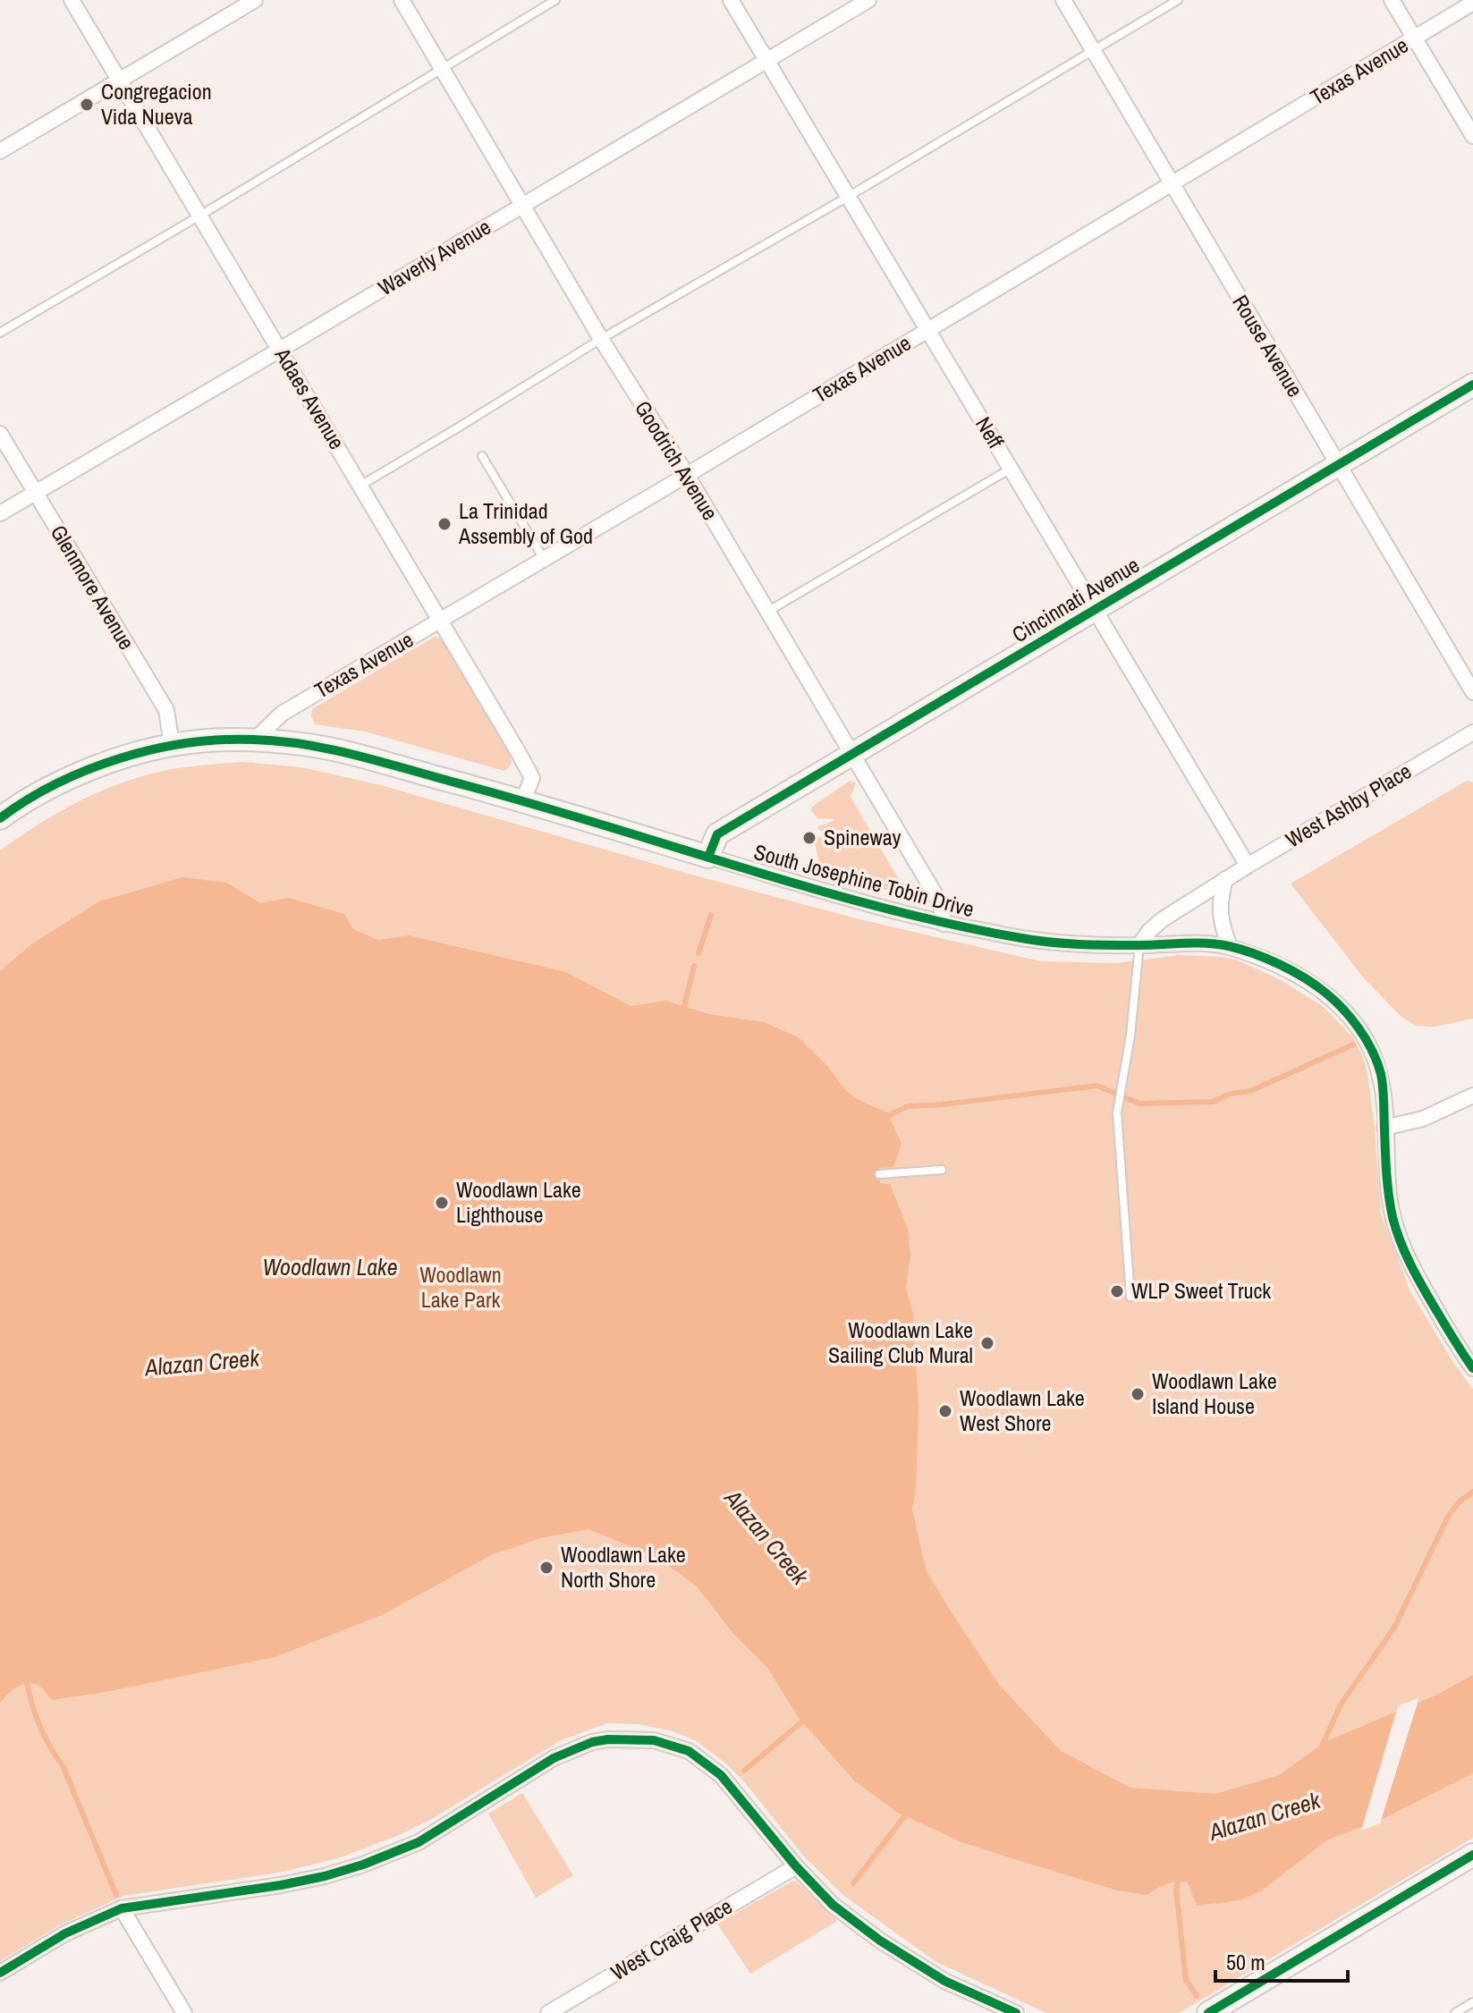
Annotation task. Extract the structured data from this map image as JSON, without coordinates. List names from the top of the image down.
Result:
{
  "streets": {
    "street": [
      "Texas Avenue",
      "Waverly Avenue",
      "Rouse Avenue",
      "Adaes Avenue",
      "Neff",
      "Goodrich Avenue",
      "Glenmore Avenue",
      "Cincinnati Avenue",
      "West Ashby Place",
      "South Josephine Tobin Drive",
      "West Craig Place"
    ]
  },
  "crossings": [
    ["Texas Avenue", "Rouse Avenue"],
    ["Texas Avenue", "Adaes Avenue"],
    ["Texas Avenue", "Neff"],
    ["Texas Avenue", "Goodrich Avenue"],
    ["Texas Avenue", "South Josephine Tobin Drive"],
    ["Waverly Avenue", "Adaes Avenue"],
    ["Waverly Avenue", "Neff"],
    ["Waverly Avenue", "Goodrich Avenue"],
    ["Waverly Avenue", "Glenmore Avenue"],
    ["Rouse Avenue", "Cincinnati Avenue"],
    ["Adaes Avenue", "South Josephine Tobin Drive"],
    ["Neff", "Cincinnati Avenue"],
    ["Neff", "West Ashby Place"],
    ["Goodrich Avenue", "Cincinnati Avenue"],
    ["Goodrich Avenue", "South Josephine Tobin Drive"],
    ["Glenmore Avenue", "South Josephine Tobin Drive"],
    ["Cincinnati Avenue", "South Josephine Tobin Drive"],
    ["West Ashby Place", "South Josephine Tobin Drive"]
  ],
  "water": ["Woodlawn Lake", "Alazan Creek"],
  "parks": ["Woodlawn Lake Park"],
  "places": [
    "Congregacion Vida Nueva",
    "La Trinidad Assembly of God",
    "Spineway",
    "Woodlawn Lake Lighthouse",
    "WLP Sweet Truck",
    "Woodlawn Lake Sailing Club Mural",
    "Woodlawn Lake Island House",
    "Woodlawn Lake West Shore",
    "Woodlawn Lake North Shore"
  ],
  "scale_bar": "50 m"
}
